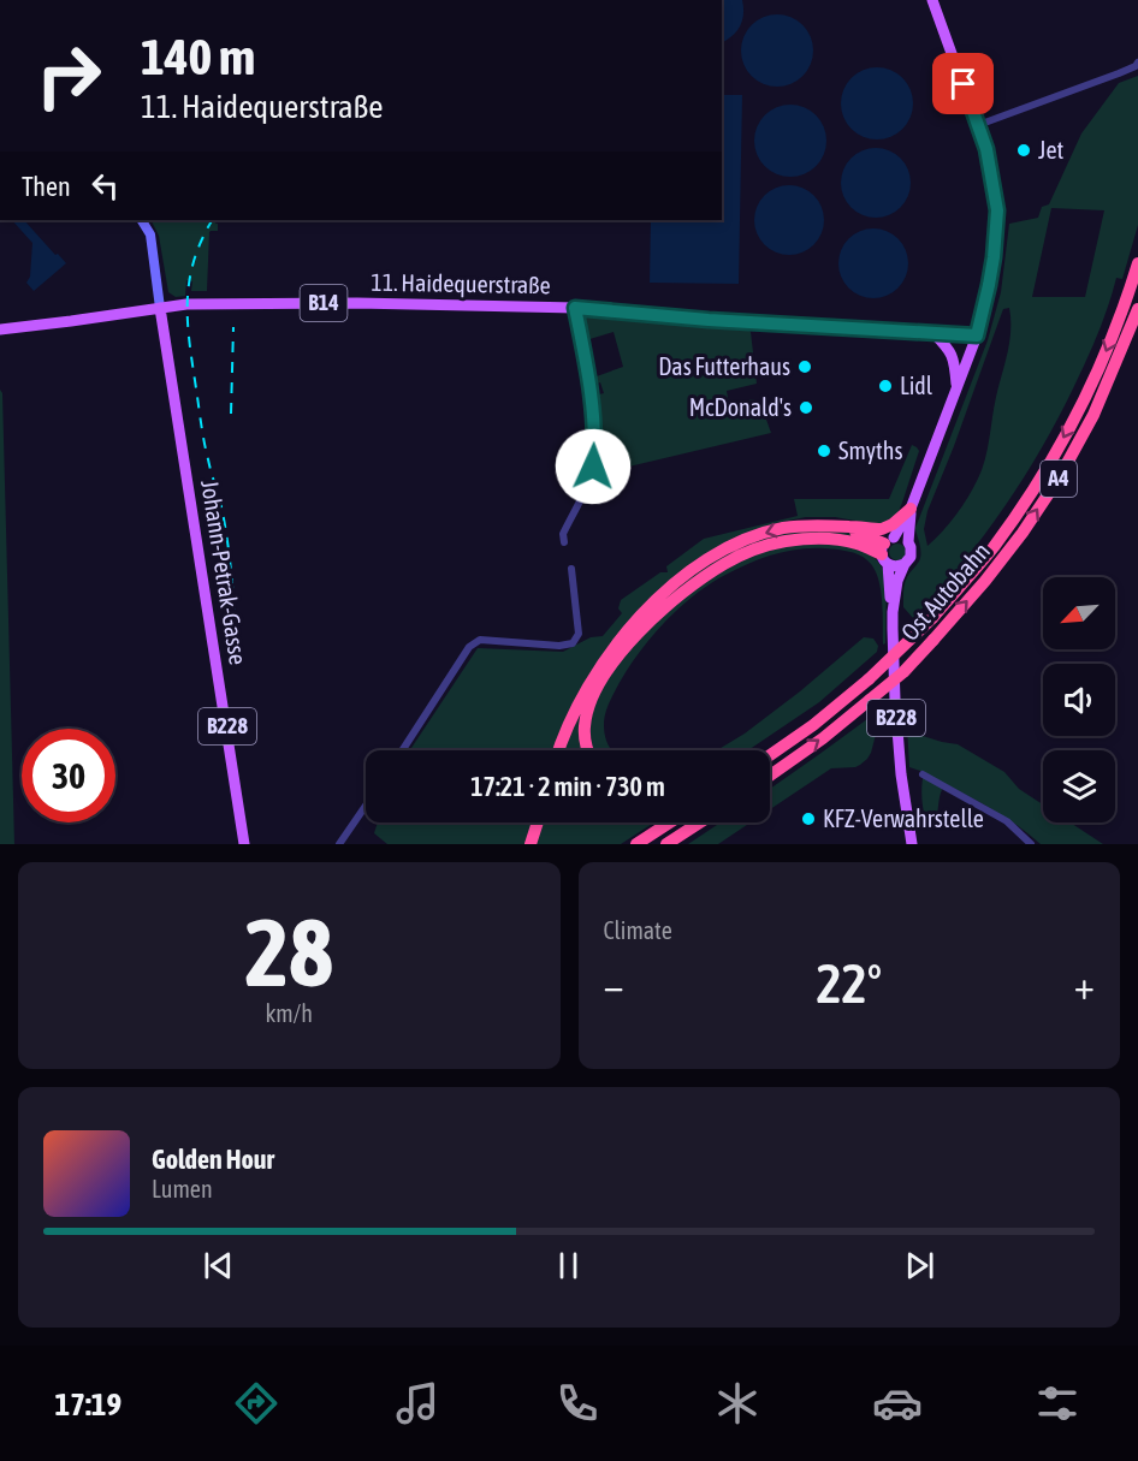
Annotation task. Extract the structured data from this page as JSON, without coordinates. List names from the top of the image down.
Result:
{
  "streets": {
    "highway": ["A4", "Ost Autobahn"],
    "main road": [
      "11. Haidequerstraße",
      "B14",
      "Johann-Petrak-Gasse",
      "B228"
    ]
  },
  "crossings": [
    ["11. Haidequerstraße", "B14"],
    ["11. Haidequerstraße", "Johann-Petrak-Gasse"],
    ["B14", "Johann-Petrak-Gasse"]
  ],
  "places": [
    "Jet",
    "Das Futterhaus",
    "Lidl",
    "McDonald's",
    "Smyths",
    "KFZ-Verwahrstelle"
  ],
  "north": "bottom left",
  "page": {
    "turn": ["140 m", "11. Haidequerstraße"],
    "then": "Then",
    "limit": "30",
    "trip": "17:21 · 2 min · 730 m",
    "tile": [
      ["28", "km/h"],
      "Climate"
    ],
    "heat": ["−", "22°", "+"],
    "song": ["Golden Hour", "Lumen"],
    "tabs": "17:19"
  }
}
